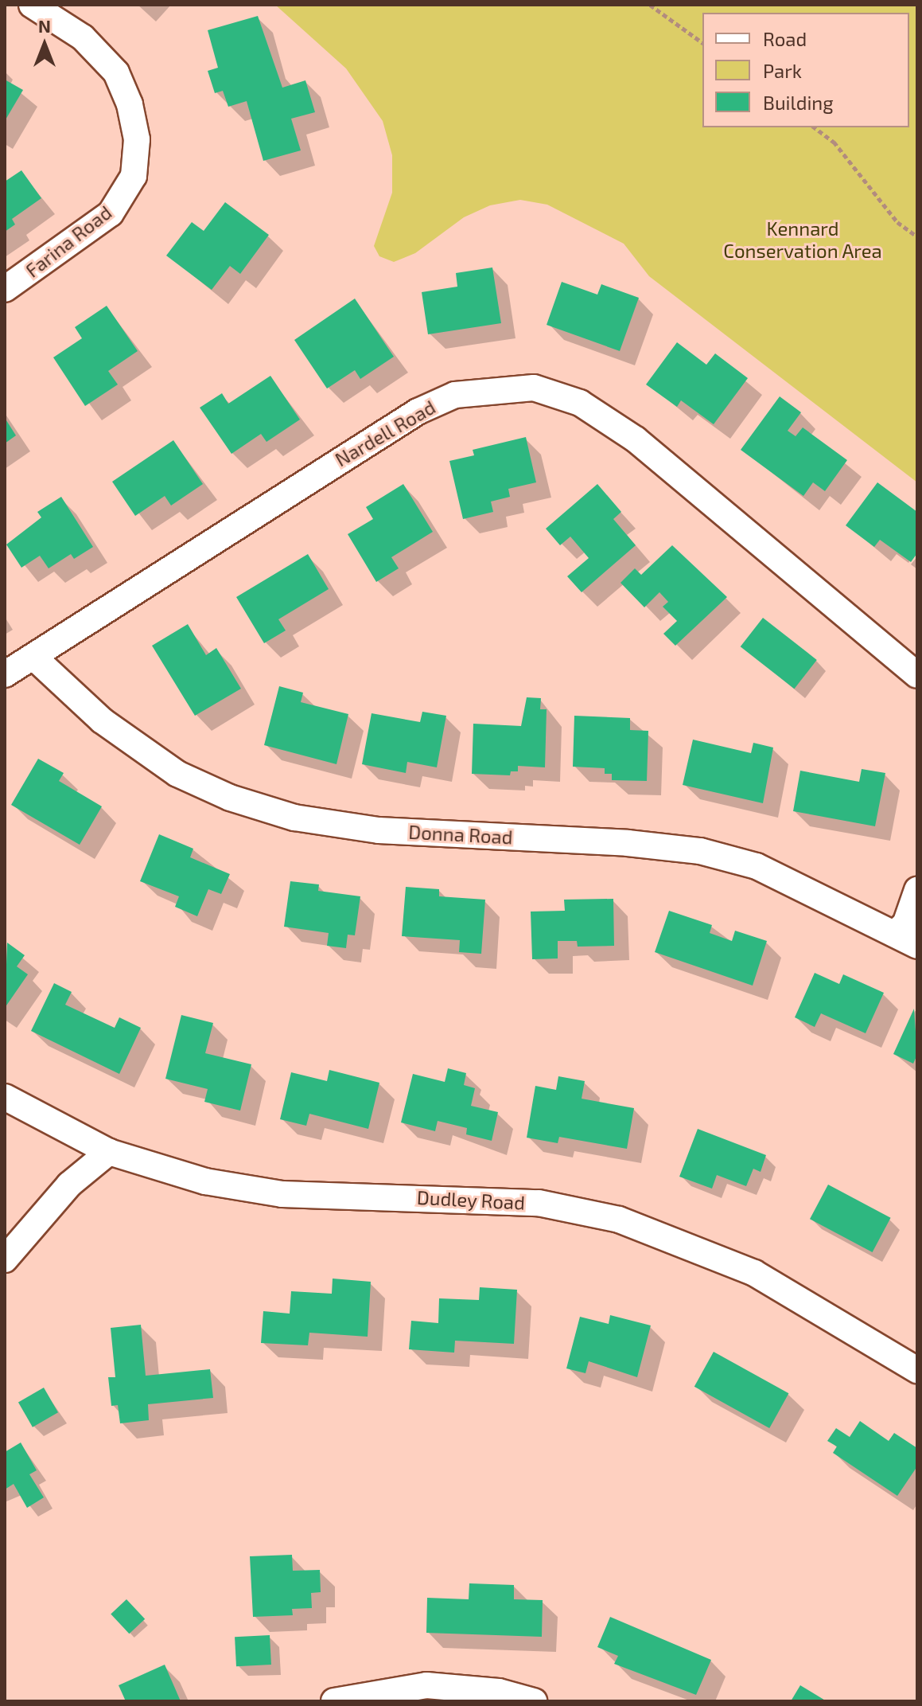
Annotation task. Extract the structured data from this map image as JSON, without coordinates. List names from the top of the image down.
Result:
{
  "streets": {
    "street": [
      "Farina Road",
      "Nardell Road",
      "Donna Road",
      "Dudley Road"
    ]
  },
  "crossings": [
    ["Nardell Road", "Donna Road"]
  ],
  "parks": ["Kennard Conservation Area"],
  "legend": ["Road", "Park", "Building"],
  "north": "top"
}
